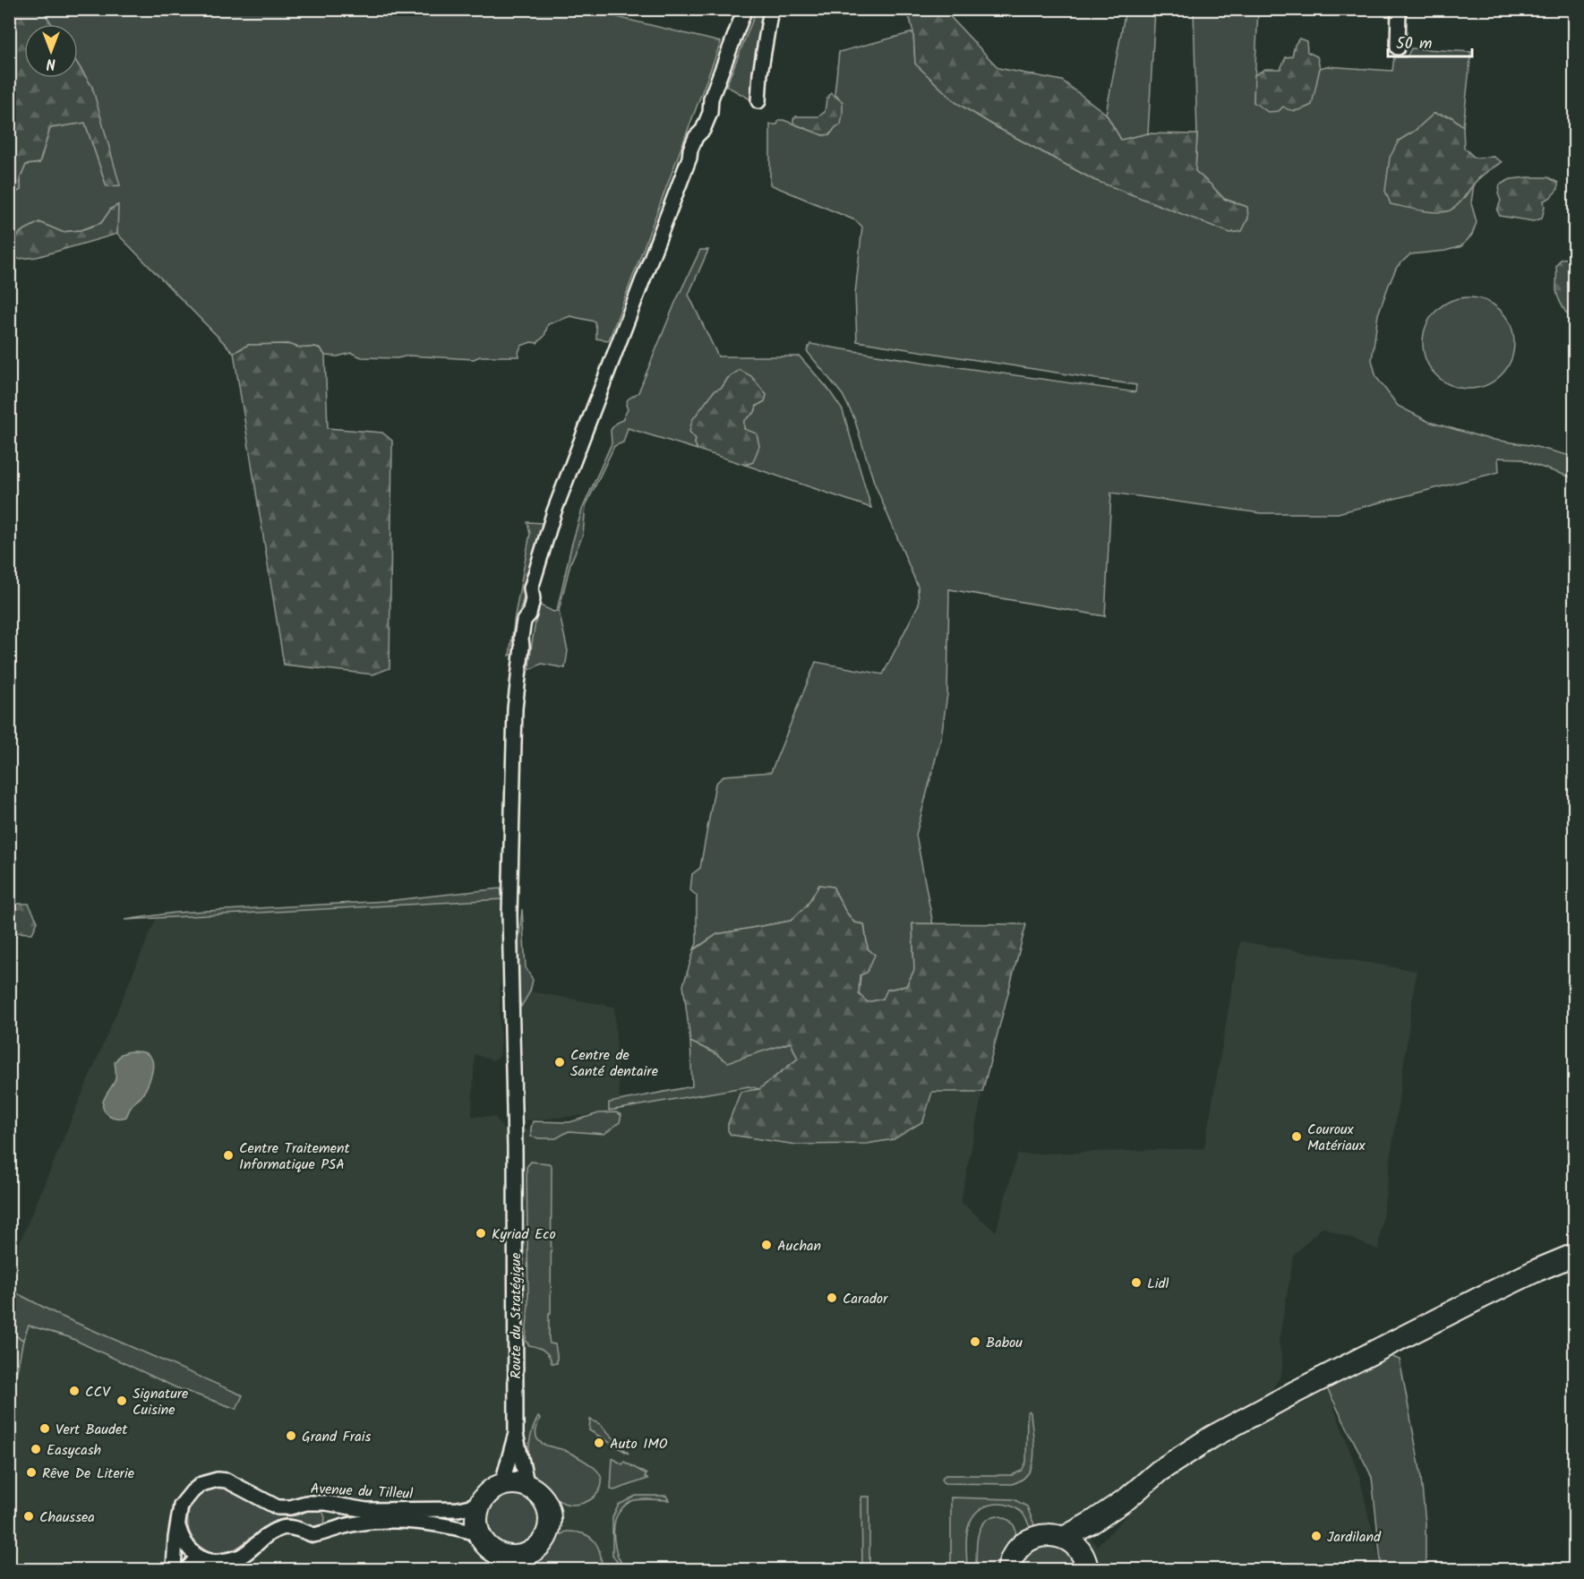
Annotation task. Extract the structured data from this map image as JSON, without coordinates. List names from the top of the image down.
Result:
{
  "streets": {
    "street": ["Route du Stratégique", "Avenue du Tilleul"]
  },
  "crossings": [
    ["Route du Stratégique", "Avenue du Tilleul"]
  ],
  "places": [
    "Centre de Santé dentaire",
    "Couroux Matériaux",
    "Centre Traitement Informatique PSA",
    "Kyriad Eco",
    "Auchan",
    "Lidl",
    "Carador",
    "Babou",
    "CCV",
    "Signature Cuisine",
    "Vert Baudet",
    "Grand Frais",
    "Auto IMO",
    "Easycash",
    "Rêve De Literie",
    "Chaussea",
    "Jardiland"
  ],
  "scale_bar": "50 m",
  "north": "bottom"
}
